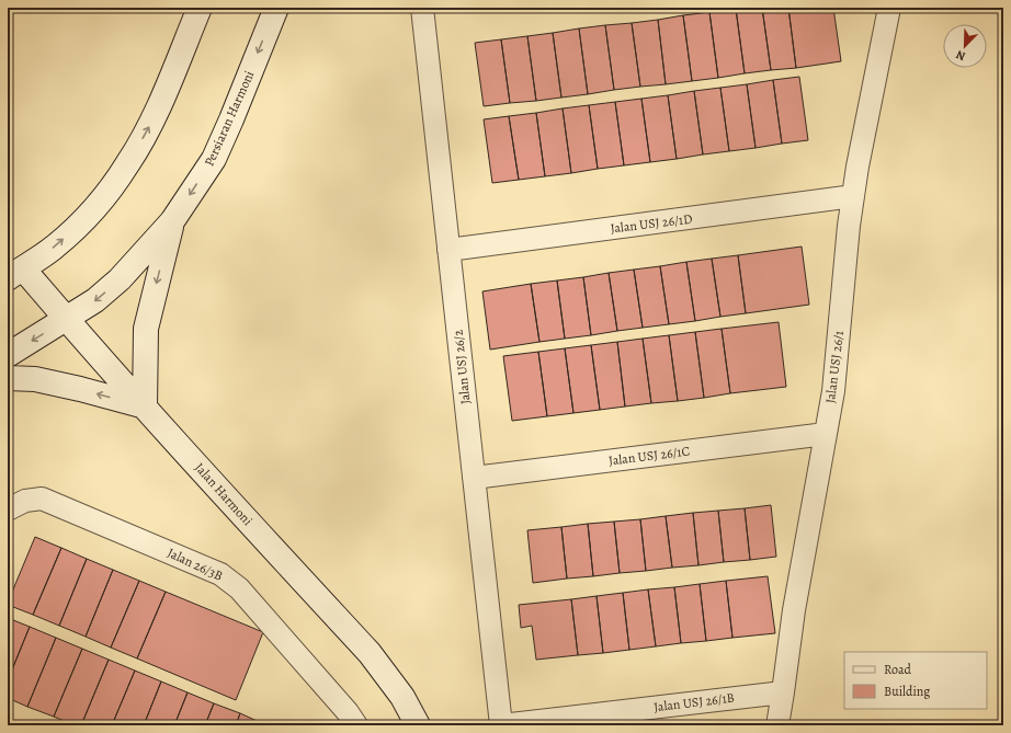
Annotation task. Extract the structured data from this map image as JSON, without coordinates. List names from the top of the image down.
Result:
{
  "streets": {
    "main road": ["Persiaran Harmoni", "Jalan Harmoni"],
    "street": [
      "Jalan USJ 26/1D",
      "Jalan USJ 26/2",
      "Jalan USJ 26/1",
      "Jalan USJ 26/1C",
      "Jalan 26/3B",
      "Jalan USJ 26/1B"
    ]
  },
  "crossings": [
    ["Persiaran Harmoni", "Jalan Harmoni"],
    ["Jalan USJ 26/1D", "Jalan USJ 26/2"],
    ["Jalan USJ 26/1D", "Jalan USJ 26/1"],
    ["Jalan USJ 26/2", "Jalan USJ 26/1C"],
    ["Jalan USJ 26/2", "Jalan USJ 26/1B"],
    ["Jalan USJ 26/1", "Jalan USJ 26/1C"],
    ["Jalan USJ 26/1", "Jalan USJ 26/1B"]
  ],
  "legend": ["Road", "Building"],
  "north": "bottom left"
}
